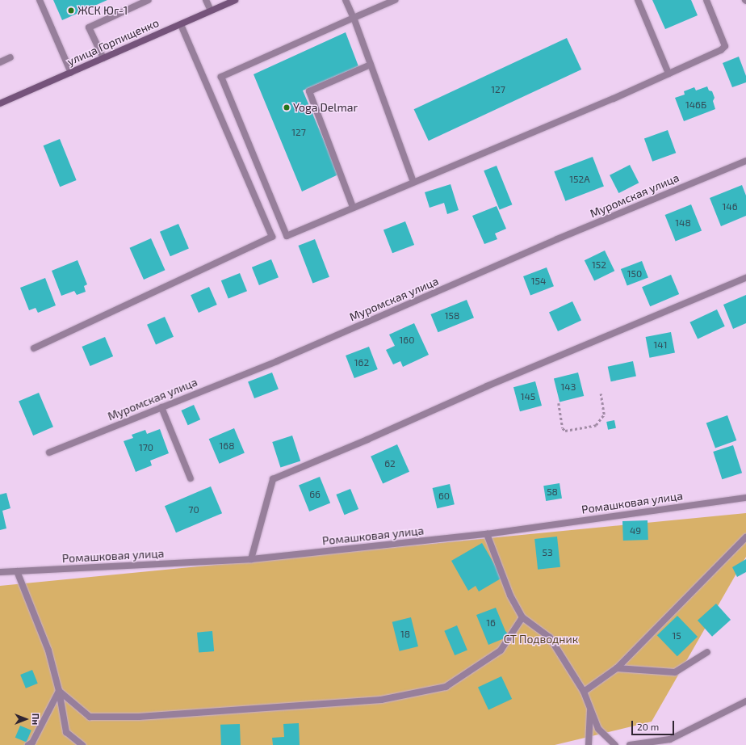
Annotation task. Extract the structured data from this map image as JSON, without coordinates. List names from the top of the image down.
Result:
{
  "streets": {
    "main road": ["улица Горпищенко"],
    "street": ["Муромская улица", "Ромашковая улица"]
  },
  "parks": ["СТ Подводник"],
  "places": ["ЖСК Юг-1", "Yoga Delmar"],
  "house_numbers": [
    "127",
    "146Б",
    "127",
    "152А",
    "146",
    "148",
    "152",
    "150",
    "154",
    "158",
    "160",
    "141",
    "162",
    "143",
    "145",
    "168",
    "170",
    "62",
    "58",
    "66",
    "60",
    "70",
    "49",
    "53",
    "16",
    "18",
    "15"
  ],
  "scale_bar": "20 m",
  "north": "right"
}
